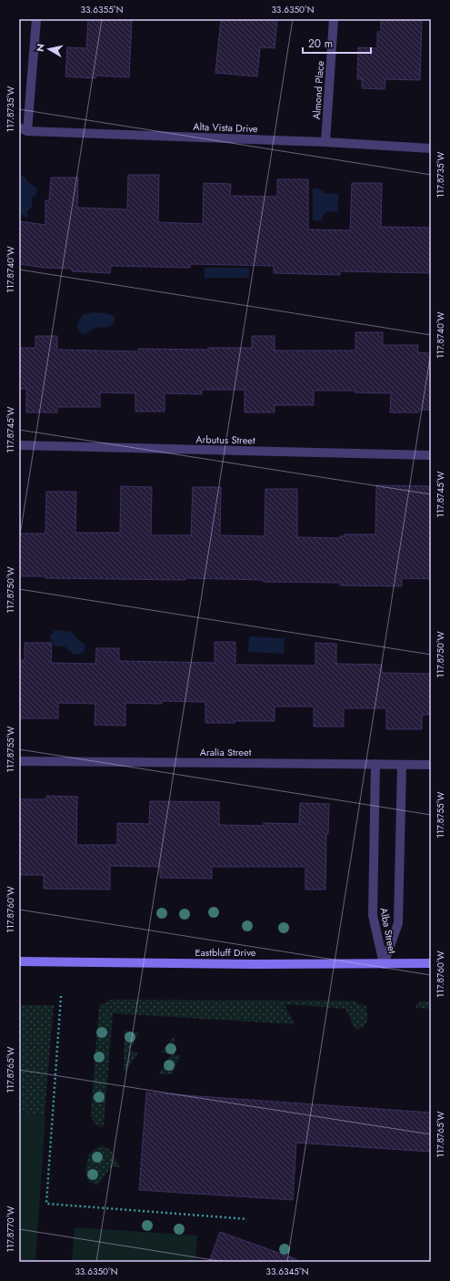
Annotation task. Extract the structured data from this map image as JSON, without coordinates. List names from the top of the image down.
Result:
{
  "streets": {
    "main road": ["Eastbluff Drive"],
    "street": [
      "Almond Place",
      "Alta Vista Drive",
      "Arbutus Street",
      "Aralia Street",
      "Alba Street"
    ]
  },
  "crossings": [
    ["Almond Place", "Alta Vista Drive"],
    ["Aralia Street", "Alba Street"],
    ["Alba Street", "Eastbluff Drive"]
  ],
  "scale_bar": "20 m",
  "north": "left",
  "coordinates": [
    "33.6355°N",
    "33.6350°N",
    "117.8735°W",
    "117.8740°W",
    "117.8745°W",
    "117.8750°W",
    "117.8755°W",
    "117.8760°W",
    "117.8765°W",
    "117.8770°W",
    "33.6345°N"
  ]
}
